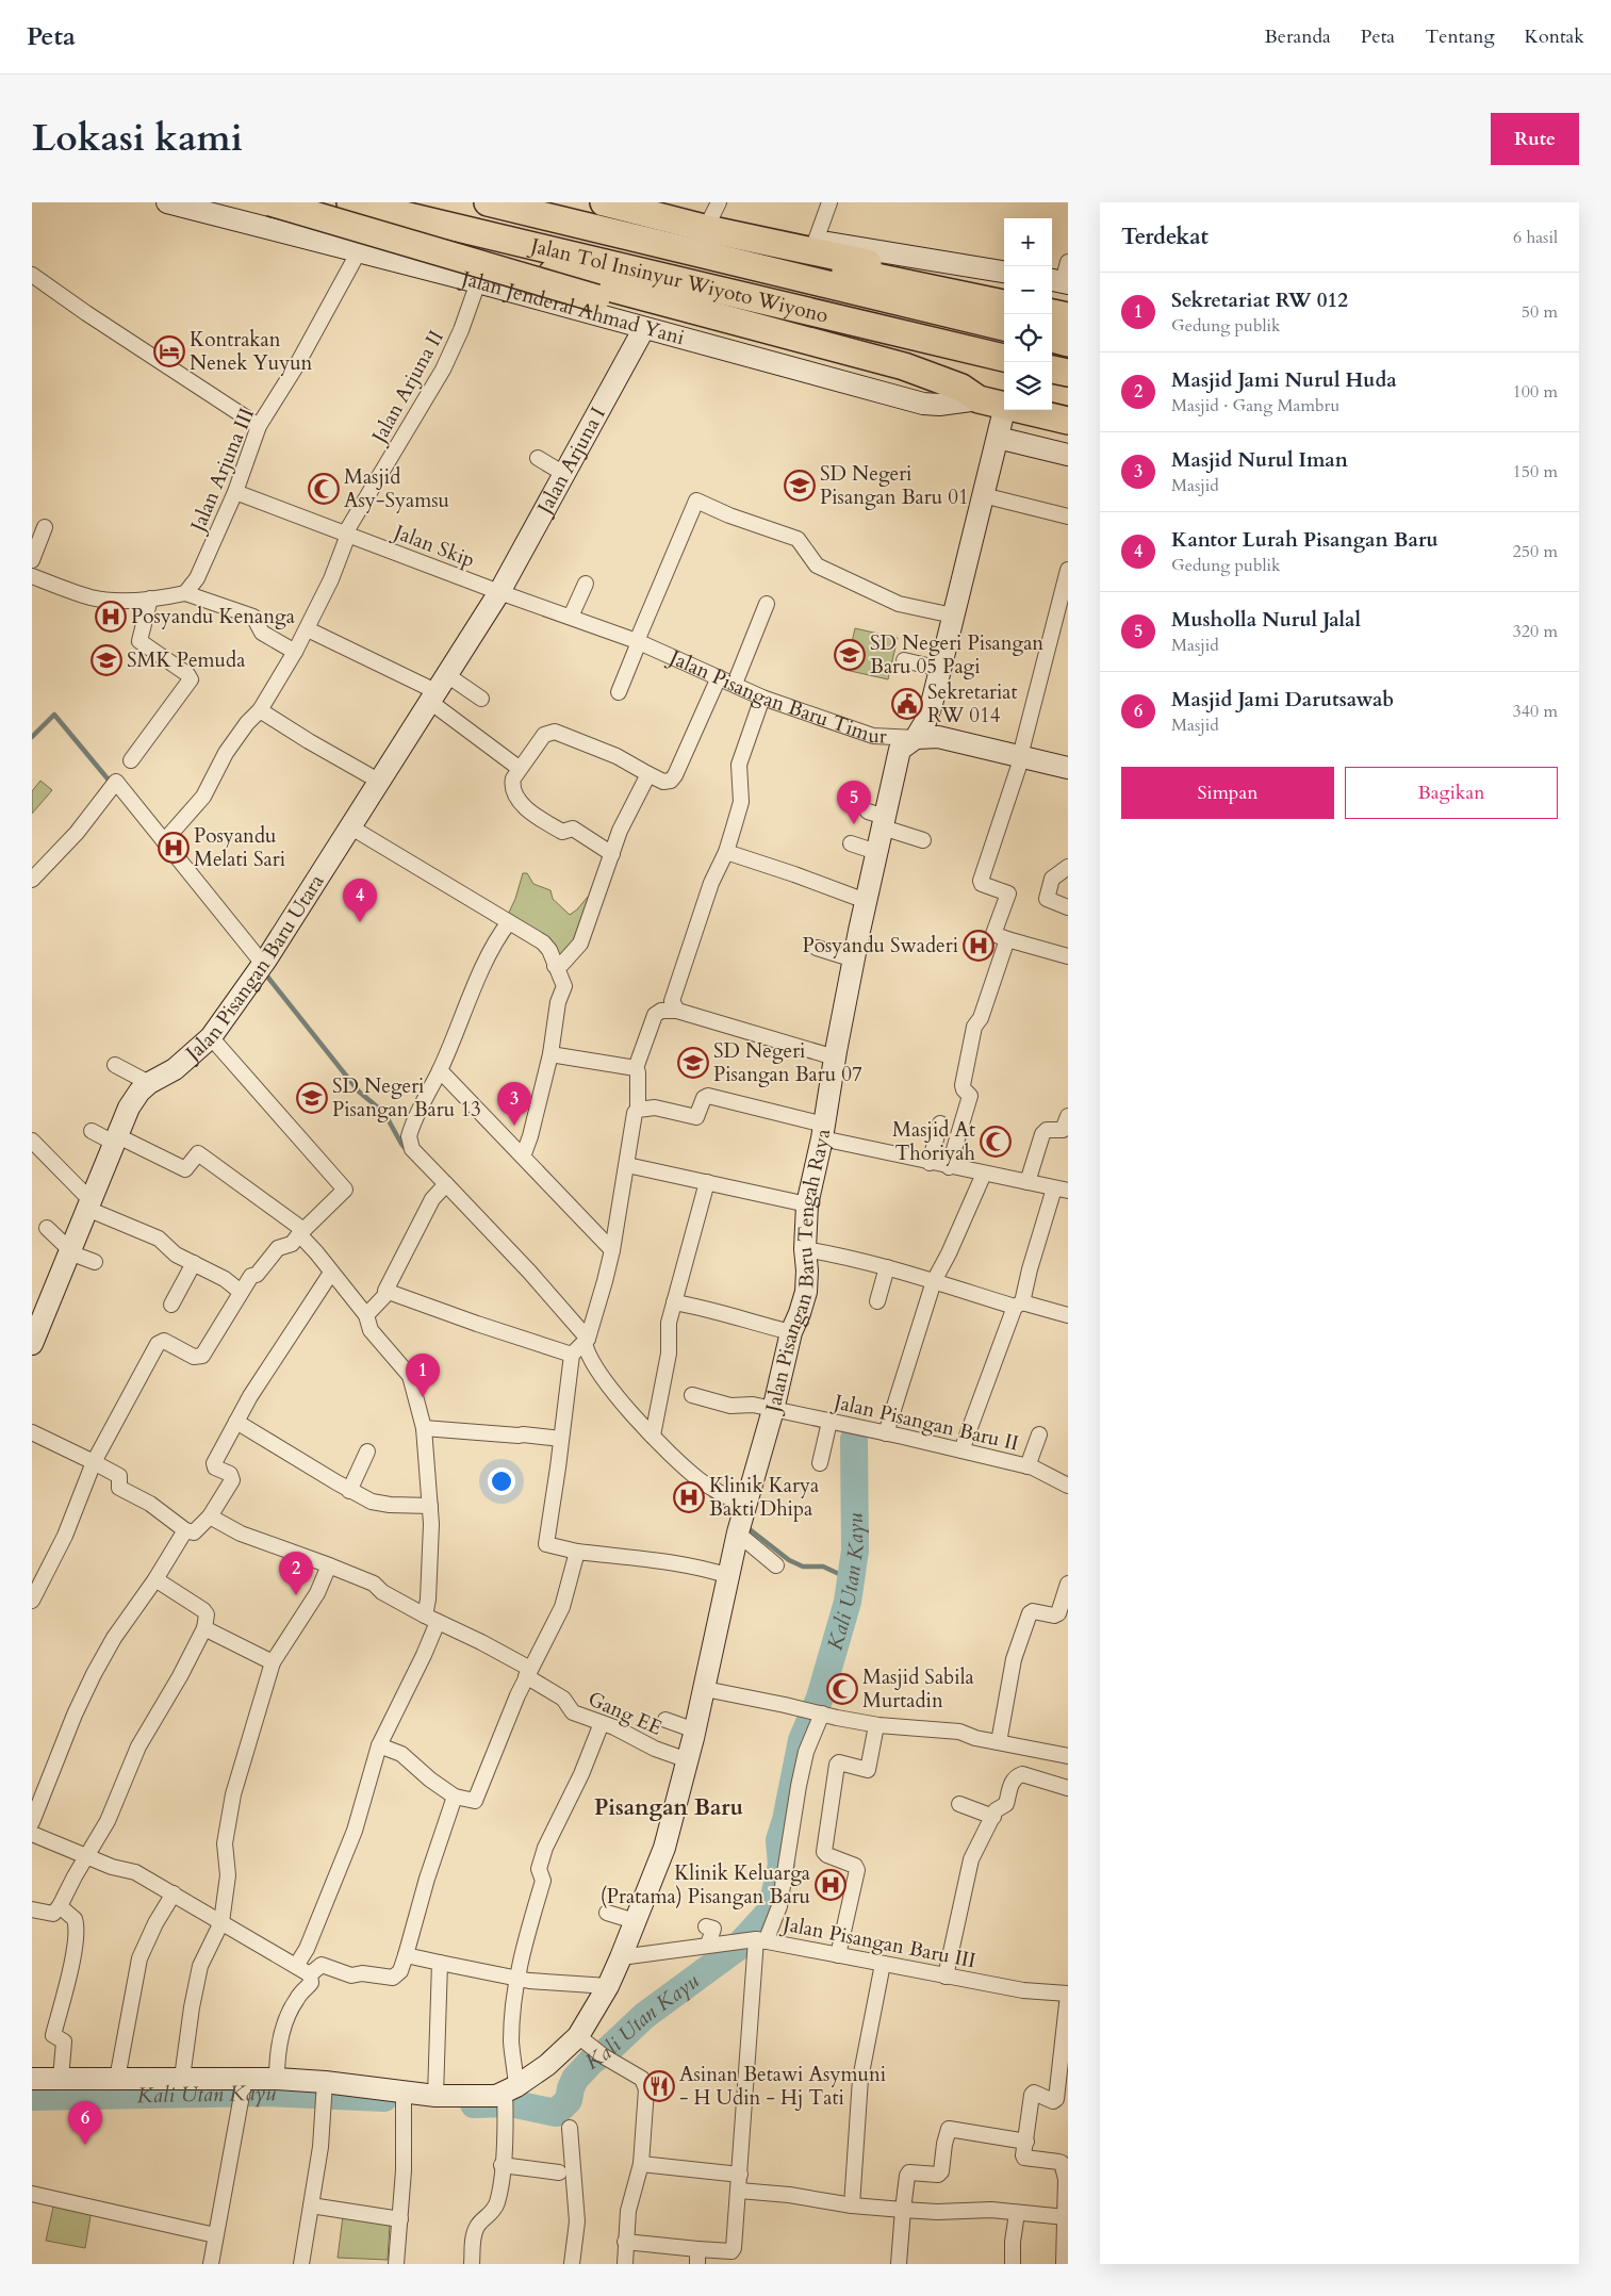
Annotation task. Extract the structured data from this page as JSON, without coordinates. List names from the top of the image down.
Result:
{
  "streets": {
    "highway": ["Jalan Tol Insinyur Wiyoto Wiyono", "Jalan Jenderal Ahmad Yani"],
    "street": [
      "Jalan Arjuna II",
      "Jalan Arjuna I",
      "Jalan Arjuna III",
      "Jalan Skip",
      "Jalan Pisangan Baru Timur",
      "Jalan Pisangan Baru Utara",
      "Jalan Pisangan Baru Tengah Raya",
      "Jalan Pisangan Baru II",
      "Gang EE",
      "Jalan Pisangan Baru III"
    ]
  },
  "crossings": [
    ["Jalan Jenderal Ahmad Yani", "Jalan Arjuna II"],
    ["Jalan Jenderal Ahmad Yani", "Jalan Arjuna I"],
    ["Jalan Jenderal Ahmad Yani", "Jalan Arjuna III"],
    ["Jalan Arjuna II", "Jalan Skip"],
    ["Jalan Arjuna I", "Jalan Skip"],
    ["Jalan Arjuna I", "Jalan Pisangan Baru Timur"],
    ["Jalan Arjuna I", "Jalan Pisangan Baru Utara"],
    ["Jalan Arjuna III", "Jalan Skip"],
    ["Jalan Skip", "Jalan Pisangan Baru Timur"],
    ["Jalan Skip", "Jalan Pisangan Baru Utara"],
    ["Jalan Pisangan Baru Timur", "Jalan Pisangan Baru Utara"],
    ["Jalan Pisangan Baru Timur", "Jalan Pisangan Baru Tengah Raya"],
    ["Jalan Pisangan Baru Tengah Raya", "Jalan Pisangan Baru II"],
    ["Jalan Pisangan Baru Tengah Raya", "Gang EE"],
    ["Jalan Pisangan Baru Tengah Raya", "Jalan Pisangan Baru III"]
  ],
  "districts": ["Pisangan Baru"],
  "water": ["Kali Utan Kayu"],
  "places": {
    "hotel": ["Kontrakan Nenek Yuyun"],
    "school or university": [
      "SD Negeri Pisangan Baru 01",
      "SD Negeri Pisangan Baru 05 Pagi",
      "SMK Pemuda",
      "SD Negeri Pisangan Baru 07",
      "SD Negeri Pisangan Baru 13"
    ],
    "mosque": ["Masjid Asy-Syamsu", "Masjid At Thoriyah", "Masjid Sabila Murtadin"],
    "hospital": [
      "Posyandu Kenanga",
      "Posyandu Melati Sari",
      "Posyandu Swaderi",
      "Klinik Karya Bakti Dhipa",
      "Klinik Keluarga (Pratama) Pisangan Baru"
    ],
    "public building": ["Sekretariat RW 014"],
    "restaurant": ["Asinan Betawi Asymuni - H Udin - Hj Tati"]
  },
  "page": {
    "header": "Peta",
    "nav": [
      "Beranda",
      "Peta",
      "Tentang",
      "Kontak"
    ],
    "title": "Lokasi kami",
    "buttons": [
      "Rute",
      ["Simpan", "Bagikan"]
    ],
    "heading": ["Terdekat", "6 hasil"],
    "map_buttons": ["+", "−"],
    "list": [
      {
        "mark": "1",
        "name": "Sekretariat RW 012",
        "note": "Gedung publik",
        "value": "50 m"
      },
      {
        "mark": "2",
        "name": "Masjid Jami Nurul Huda",
        "note": "Masjid · Gang Mambru",
        "value": "100 m"
      },
      {
        "mark": "3",
        "name": "Masjid Nurul Iman",
        "note": "Masjid",
        "value": "150 m"
      },
      {
        "mark": "4",
        "name": "Kantor Lurah Pisangan Baru",
        "note": "Gedung publik",
        "value": "250 m"
      },
      {
        "mark": "5",
        "name": "Musholla Nurul Jalal",
        "note": "Masjid",
        "value": "320 m"
      },
      {
        "mark": "6",
        "name": "Masjid Jami Darutsawab",
        "note": "Masjid",
        "value": "340 m"
      }
    ],
    "pins": [
      "5",
      "4",
      "3",
      "1",
      "2",
      "6"
    ]
  }
}
